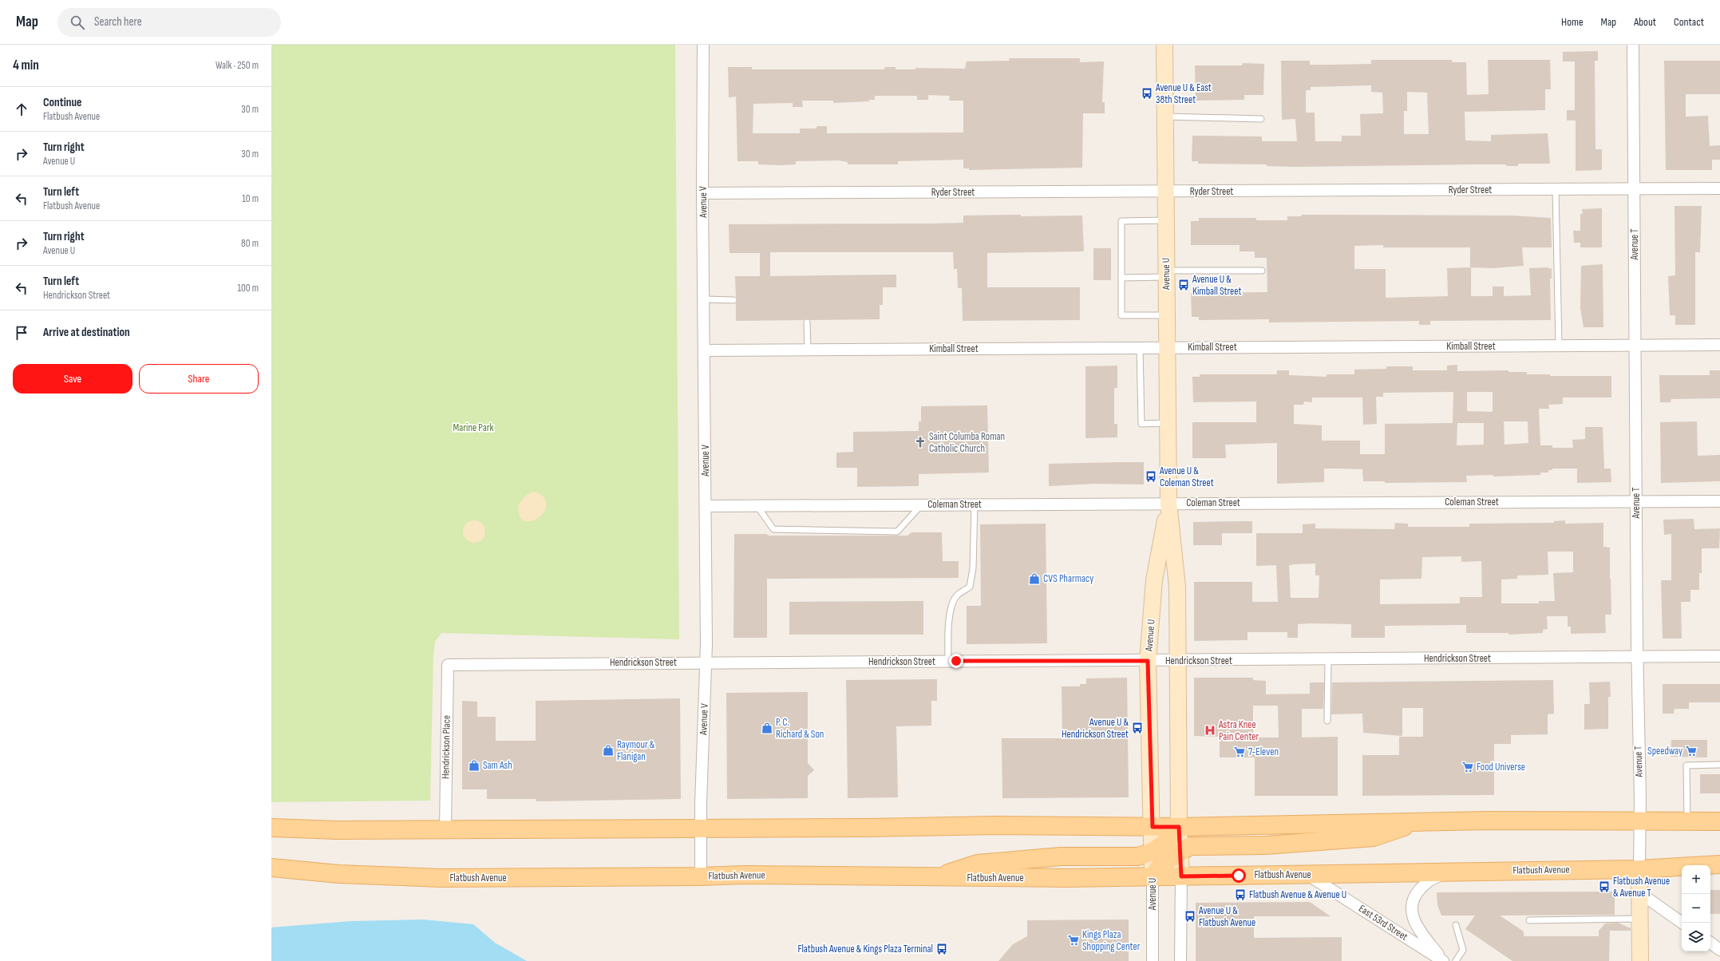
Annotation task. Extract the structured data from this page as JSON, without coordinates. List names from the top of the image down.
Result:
{
  "streets": {
    "main road": ["Avenue T", "Avenue U", "Flatbush Avenue"],
    "street": [
      "Ryder Street",
      "Avenue V",
      "Kimball Street",
      "Coleman Street",
      "Hendrickson Street",
      "Hendrickson Place",
      "East 53rd Street"
    ]
  },
  "crossings": [
    ["Ryder Street", "Avenue V"],
    ["Ryder Street", "Avenue T"],
    ["Ryder Street", "Avenue U"],
    ["Avenue V", "Kimball Street"],
    ["Avenue V", "Coleman Street"],
    ["Avenue V", "Hendrickson Street"],
    ["Avenue V", "Flatbush Avenue"],
    ["Avenue T", "Kimball Street"],
    ["Avenue T", "Coleman Street"],
    ["Avenue T", "Hendrickson Street"],
    ["Avenue T", "Flatbush Avenue"],
    ["Avenue U", "Kimball Street"],
    ["Avenue U", "Coleman Street"],
    ["Avenue U", "Hendrickson Street"],
    ["Avenue U", "Flatbush Avenue"],
    ["Hendrickson Street", "Hendrickson Place"],
    ["Flatbush Avenue", "East 53rd Street"]
  ],
  "parks": ["Marine Park"],
  "places": {
    "bus stop": [
      "Avenue U & East 38th Street",
      "Avenue U & Kimball Street",
      "Avenue U & Coleman Street",
      "Avenue U & Hendrickson Street",
      "Flatbush Avenue & Avenue T",
      "Flatbush Avenue & Avenue U",
      "Avenue U & Flatbush Avenue",
      "Flatbush Avenue & Kings Plaza Terminal"
    ],
    "church": ["Saint Columba Roman Catholic Church"],
    "shop": [
      "CVS Pharmacy",
      "P. C. Richard & Son",
      "Raymour & Flanigan",
      "Sam Ash"
    ],
    "hospital": ["Astra Knee Pain Center"],
    "supermarket": [
      "Speedway",
      "7-Eleven",
      "Food Universe",
      "Kings Plaza Shopping Center"
    ]
  },
  "page": {
    "header": "Map",
    "search": "Search here",
    "nav": [
      "Home",
      "Map",
      "About",
      "Contact"
    ],
    "heading": ["4 min", "Walk · 250 m"],
    "list": [
      ["Continue", "Flatbush Avenue", "30 m"],
      ["Turn right", "Avenue U", "30 m"],
      ["Turn left", "Flatbush Avenue", "10 m"],
      ["Turn right", "Avenue U", "80 m"],
      ["Turn left", "Hendrickson Street", "100 m"],
      "Arrive at destination"
    ],
    "buttons": ["Save", "Share"],
    "map_buttons": ["+", "−"]
  }
}
